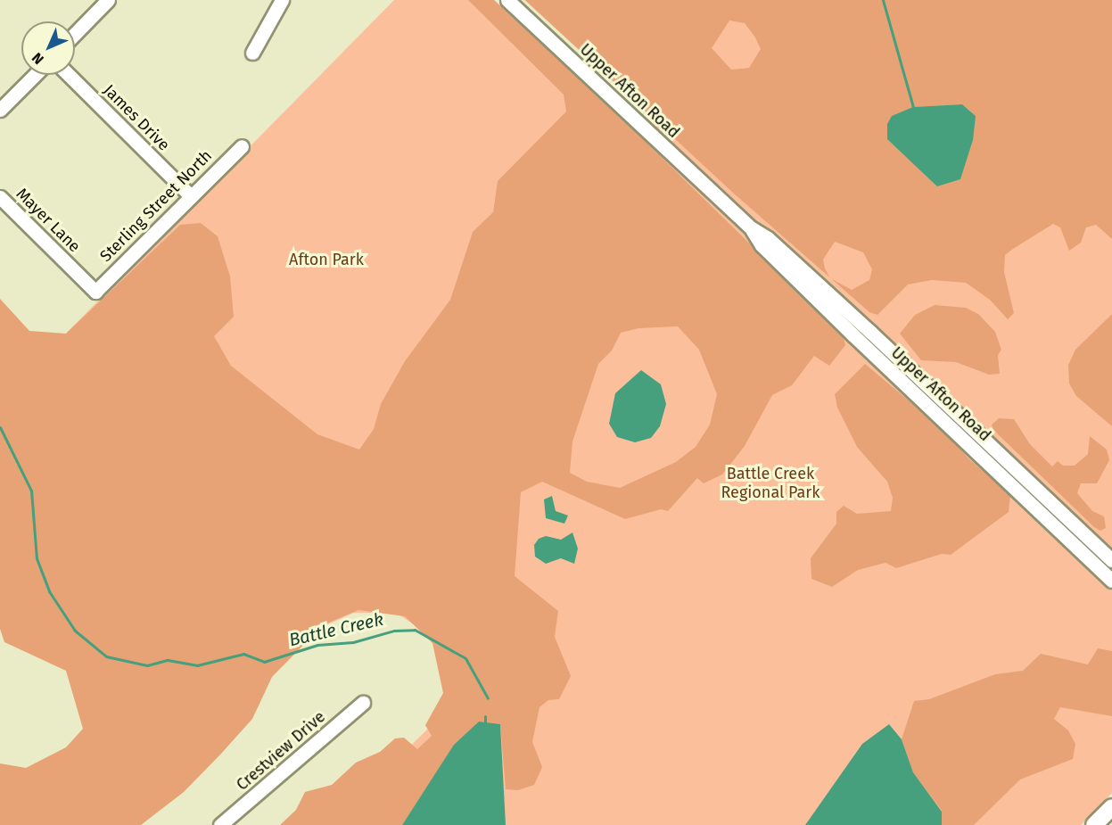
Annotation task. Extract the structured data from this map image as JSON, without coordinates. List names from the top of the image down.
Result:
{
  "streets": {
    "street": [
      "Upper Afton Road",
      "James Drive",
      "Sterling Street North",
      "Mayer Lane",
      "Crestview Drive"
    ]
  },
  "crossings": [
    ["James Drive", "Sterling Street North"],
    ["Sterling Street North", "Mayer Lane"]
  ],
  "water": ["Battle Creek"],
  "parks": ["Afton Park", "Battle Creek Regional Park"],
  "north": "bottom left"
}
